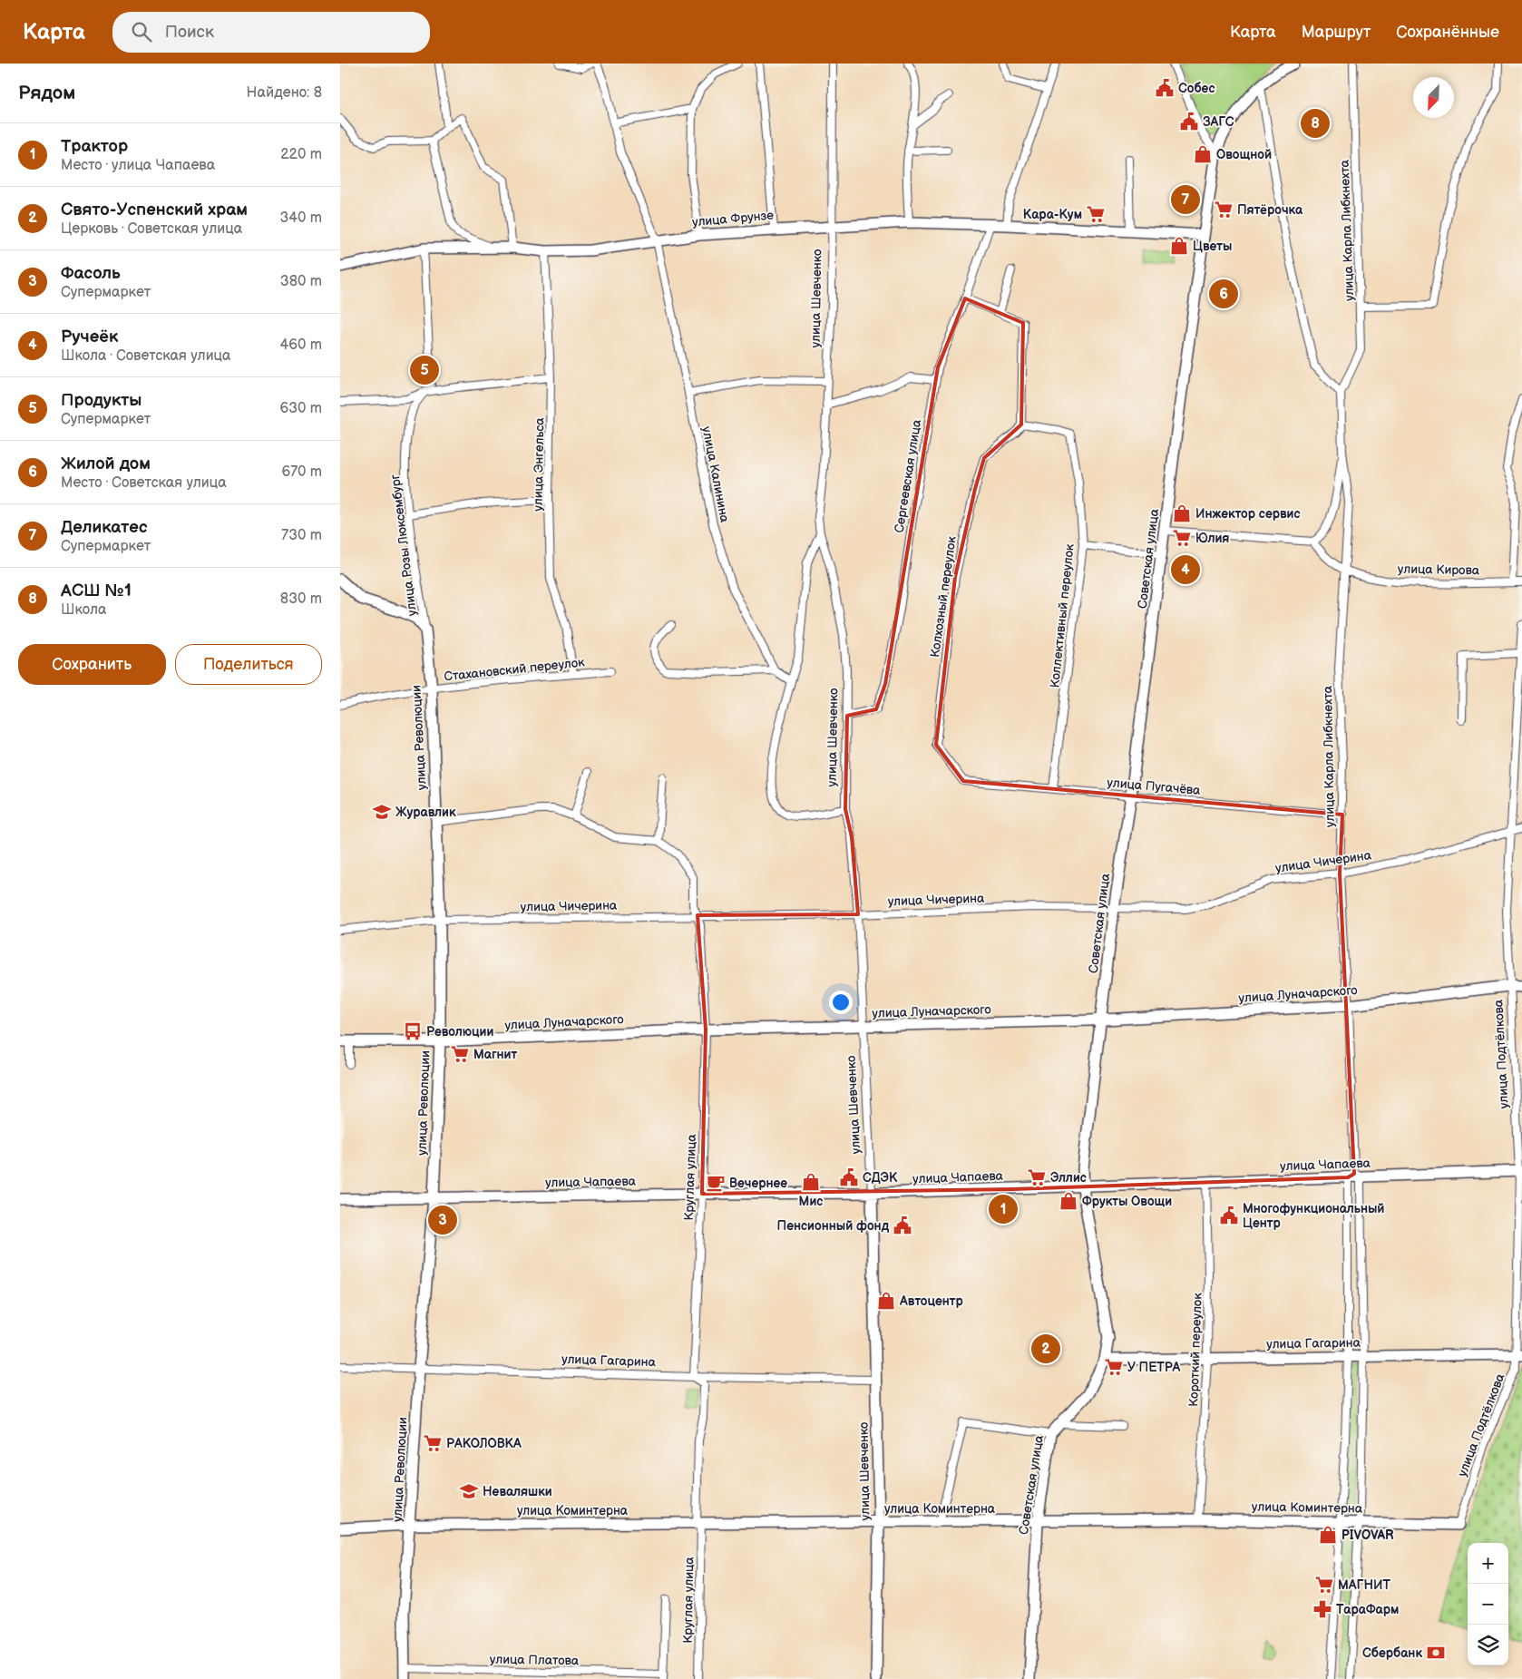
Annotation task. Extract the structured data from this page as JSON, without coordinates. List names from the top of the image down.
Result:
{
  "streets": {
    "street": [
      "улица Фрунзе",
      "улица Карла Либкнехта",
      "улица Шевченко",
      "улица Энгельса",
      "улица Калинина",
      "Сергеевская улица",
      "улица Розы Люксембург",
      "Советская улица",
      "улица Кирова",
      "Колхозный переулок",
      "Коллективный переулок",
      "Стахановский переулок",
      "улица Революции",
      "улица Пугачёва",
      "улица Чичерина",
      "улица Луначарского",
      "улица Подтёлкова",
      "улица Чапаева",
      "Круглая улица",
      "улица Гагарина",
      "Короткий переулок",
      "улица Коминтерна",
      "улица Платова"
    ]
  },
  "crossings": [
    ["улица Фрунзе", "улица Шевченко"],
    ["улица Фрунзе", "улица Энгельса"],
    ["улица Фрунзе", "улица Калинина"],
    ["улица Фрунзе", "Сергеевская улица"],
    ["улица Фрунзе", "улица Розы Люксембург"],
    ["улица Фрунзе", "Советская улица"],
    ["улица Карла Либкнехта", "улица Кирова"],
    ["улица Карла Либкнехта", "улица Пугачёва"],
    ["улица Карла Либкнехта", "улица Чичерина"],
    ["улица Карла Либкнехта", "улица Луначарского"],
    ["улица Карла Либкнехта", "улица Чапаева"],
    ["улица Карла Либкнехта", "улица Гагарина"],
    ["улица Карла Либкнехта", "улица Коминтерна"],
    ["улица Шевченко", "улица Калинина"],
    ["улица Шевченко", "Сергеевская улица"],
    ["улица Шевченко", "улица Чичерина"],
    ["улица Шевченко", "улица Луначарского"],
    ["улица Шевченко", "улица Чапаева"],
    ["улица Шевченко", "улица Гагарина"],
    ["улица Шевченко", "улица Коминтерна"],
    ["улица Энгельса", "Стахановский переулок"],
    ["улица Розы Люксембург", "улица Революции"],
    ["Советская улица", "улица Пугачёва"],
    ["Советская улица", "улица Чичерина"],
    ["Советская улица", "улица Луначарского"],
    ["Советская улица", "улица Чапаева"],
    ["Советская улица", "улица Гагарина"],
    ["Советская улица", "улица Коминтерна"],
    ["Колхозный переулок", "Коллективный переулок"],
    ["Колхозный переулок", "улица Пугачёва"],
    ["Коллективный переулок", "улица Пугачёва"],
    ["Стахановский переулок", "улица Революции"],
    ["улица Революции", "улица Чичерина"],
    ["улица Революции", "улица Луначарского"],
    ["улица Революции", "улица Чапаева"],
    ["улица Революции", "улица Гагарина"],
    ["улица Революции", "улица Коминтерна"],
    ["улица Революции", "улица Платова"],
    ["улица Чичерина", "улица Подтёлкова"],
    ["улица Чичерина", "Круглая улица"],
    ["улица Луначарского", "улица Подтёлкова"],
    ["улица Луначарского", "Круглая улица"],
    ["улица Подтёлкова", "улица Чапаева"],
    ["улица Подтёлкова", "улица Гагарина"],
    ["улица Подтёлкова", "улица Коминтерна"],
    ["улица Чапаева", "Круглая улица"],
    ["улица Чапаева", "Короткий переулок"],
    ["Круглая улица", "улица Гагарина"],
    ["Круглая улица", "улица Коминтерна"],
    ["Круглая улица", "улица Платова"],
    ["улица Гагарина", "Короткий переулок"],
    ["Короткий переулок", "улица Коминтерна"]
  ],
  "places": {
    "public building": [
      "Собес",
      "ЗАГС",
      "СДЭК",
      "Многофункциональный Центр",
      "Пенсионный фонд"
    ],
    "shop": [
      "Овощной",
      "Цветы",
      "Инжектор сервис",
      "Мис",
      "Фрукты Овощи",
      "Автоцентр",
      "PIVOVAR"
    ],
    "supermarket": [
      "Пятёрочка",
      "Кара-Кум",
      "Юлия",
      "Магнит",
      "Эллис",
      "У ПЕТРА",
      "РАКОЛОВКА",
      "МАГНИТ"
    ],
    "school or university": ["Журавлик", "Неваляшки"],
    "bus stop": ["Революции"],
    "cafe": ["Вечернее"],
    "pharmacy": ["ТараФарм"],
    "bank": ["Сбербанк"]
  },
  "north": "bottom left",
  "page": {
    "header": "Карта",
    "search": "Поиск",
    "nav": ["Карта", "Маршрут", "Сохранённые"],
    "heading": ["Рядом", "Найдено: 8"],
    "pins": [
      "8",
      "7",
      "6",
      "5",
      "4",
      "1",
      "3",
      "2"
    ],
    "list": [
      {
        "mark": "1",
        "name": "Трактор",
        "note": "Место · улица Чапаева",
        "value": "220 m"
      },
      {
        "mark": "2",
        "name": "Свято-Успенский храм",
        "note": "Церковь · Советская улица",
        "value": "340 m"
      },
      {
        "mark": "3",
        "name": "Фасоль",
        "note": "Супермаркет",
        "value": "380 m"
      },
      {
        "mark": "4",
        "name": "Ручеёк",
        "note": "Школа · Советская улица",
        "value": "460 m"
      },
      {
        "mark": "5",
        "name": "Продукты",
        "note": "Супермаркет",
        "value": "630 m"
      },
      {
        "mark": "6",
        "name": "Жилой дом",
        "note": "Место · Советская улица",
        "value": "670 m"
      },
      {
        "mark": "7",
        "name": "Деликатес",
        "note": "Супермаркет",
        "value": "730 m"
      },
      {
        "mark": "8",
        "name": "АСШ №1",
        "note": "Школа",
        "value": "830 m"
      }
    ],
    "buttons": ["Сохранить", "Поделиться"],
    "map_buttons": ["+", "−"]
  }
}
